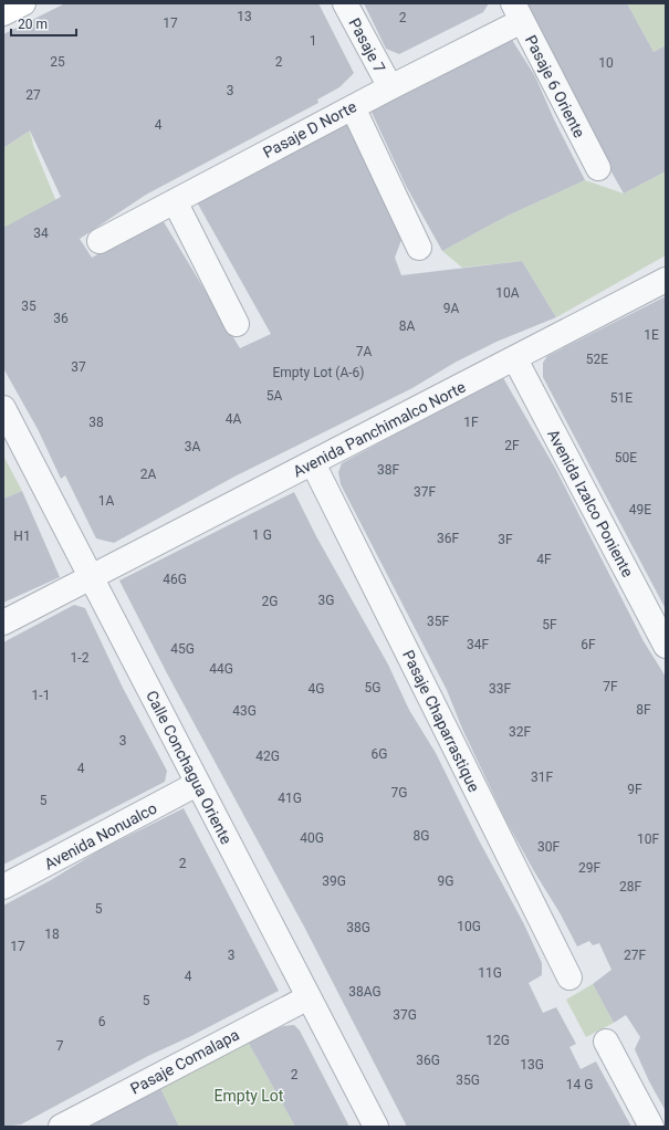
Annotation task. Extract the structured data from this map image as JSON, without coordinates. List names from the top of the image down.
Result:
{
  "streets": {
    "street": [
      "Pasaje 7",
      "Pasaje 6 Oriente",
      "Pasaje D Norte",
      "Avenida Panchimalco Norte",
      "Avenida Izalco Poniente",
      "Pasaje Chaparrastique",
      "Calle Conchagua Oriente",
      "Avenida Nonualco",
      "Pasaje Comalapa"
    ]
  },
  "crossings": [
    ["Pasaje 7", "Pasaje D Norte"],
    ["Pasaje 6 Oriente", "Pasaje D Norte"],
    ["Avenida Panchimalco Norte", "Avenida Izalco Poniente"],
    ["Avenida Panchimalco Norte", "Pasaje Chaparrastique"],
    ["Avenida Panchimalco Norte", "Calle Conchagua Oriente"],
    ["Calle Conchagua Oriente", "Avenida Nonualco"],
    ["Calle Conchagua Oriente", "Pasaje Comalapa"]
  ],
  "parks": ["Empty Lot"],
  "house_numbers": [
    "13",
    "2",
    "17",
    "1",
    "25",
    "2",
    "10",
    "3",
    "27",
    "4",
    "34",
    "10A",
    "35",
    "9A",
    "36",
    "8A",
    "1E",
    "7A",
    "52E",
    "37",
    "Empty Lot (A-6)",
    "5A",
    "51E",
    "4A",
    "38",
    "1F",
    "2F",
    "3A",
    "50E",
    "38F",
    "2A",
    "37F",
    "1A",
    "49E",
    "1 G",
    "H1",
    "36F",
    "3F",
    "4F",
    "46G",
    "3G",
    "2G",
    "35F",
    "5F",
    "34F",
    "6F",
    "45G",
    "1-2",
    "44G",
    "7F",
    "5G",
    "4G",
    "33F",
    "1-1",
    "8F",
    "43G",
    "32F",
    "3",
    "6G",
    "42G",
    "4",
    "31F",
    "9F",
    "7G",
    "41G",
    "5",
    "8G",
    "40G",
    "10F",
    "30F",
    "2",
    "29F",
    "39G",
    "9G",
    "28F",
    "5",
    "10G",
    "38G",
    "18",
    "17",
    "3",
    "27F",
    "11G",
    "4",
    "38AG",
    "5",
    "37G",
    "6",
    "12G",
    "7",
    "36G",
    "13G",
    "2",
    "35G",
    "14 G"
  ],
  "scale_bar": "20 m"
}
